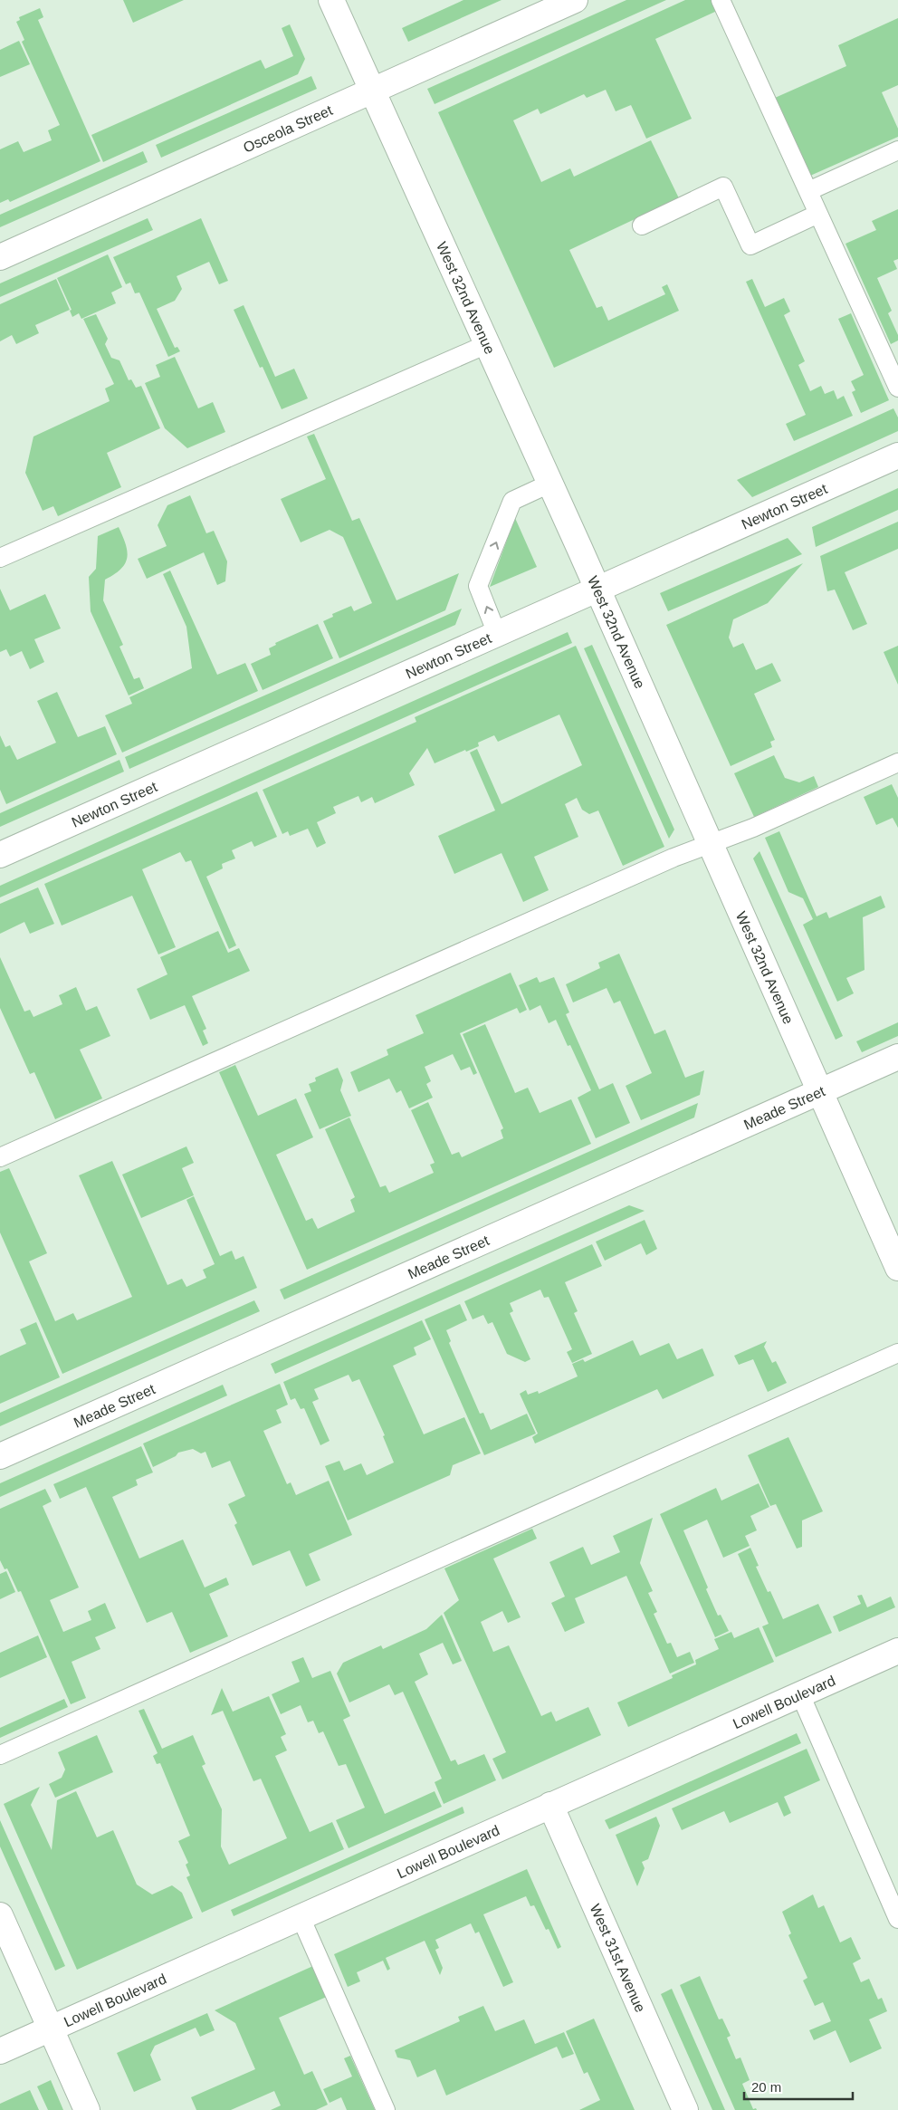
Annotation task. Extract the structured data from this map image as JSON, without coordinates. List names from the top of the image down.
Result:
{
  "streets": {
    "street": [
      "Osceola Street",
      "West 32nd Avenue",
      "Newton Street",
      "Meade Street",
      "Lowell Boulevard",
      "West 31st Avenue"
    ]
  },
  "crossings": [
    ["Osceola Street", "West 32nd Avenue"],
    ["West 32nd Avenue", "Newton Street"],
    ["West 32nd Avenue", "Meade Street"],
    ["Lowell Boulevard", "West 31st Avenue"]
  ],
  "scale_bar": "20 m"
}
